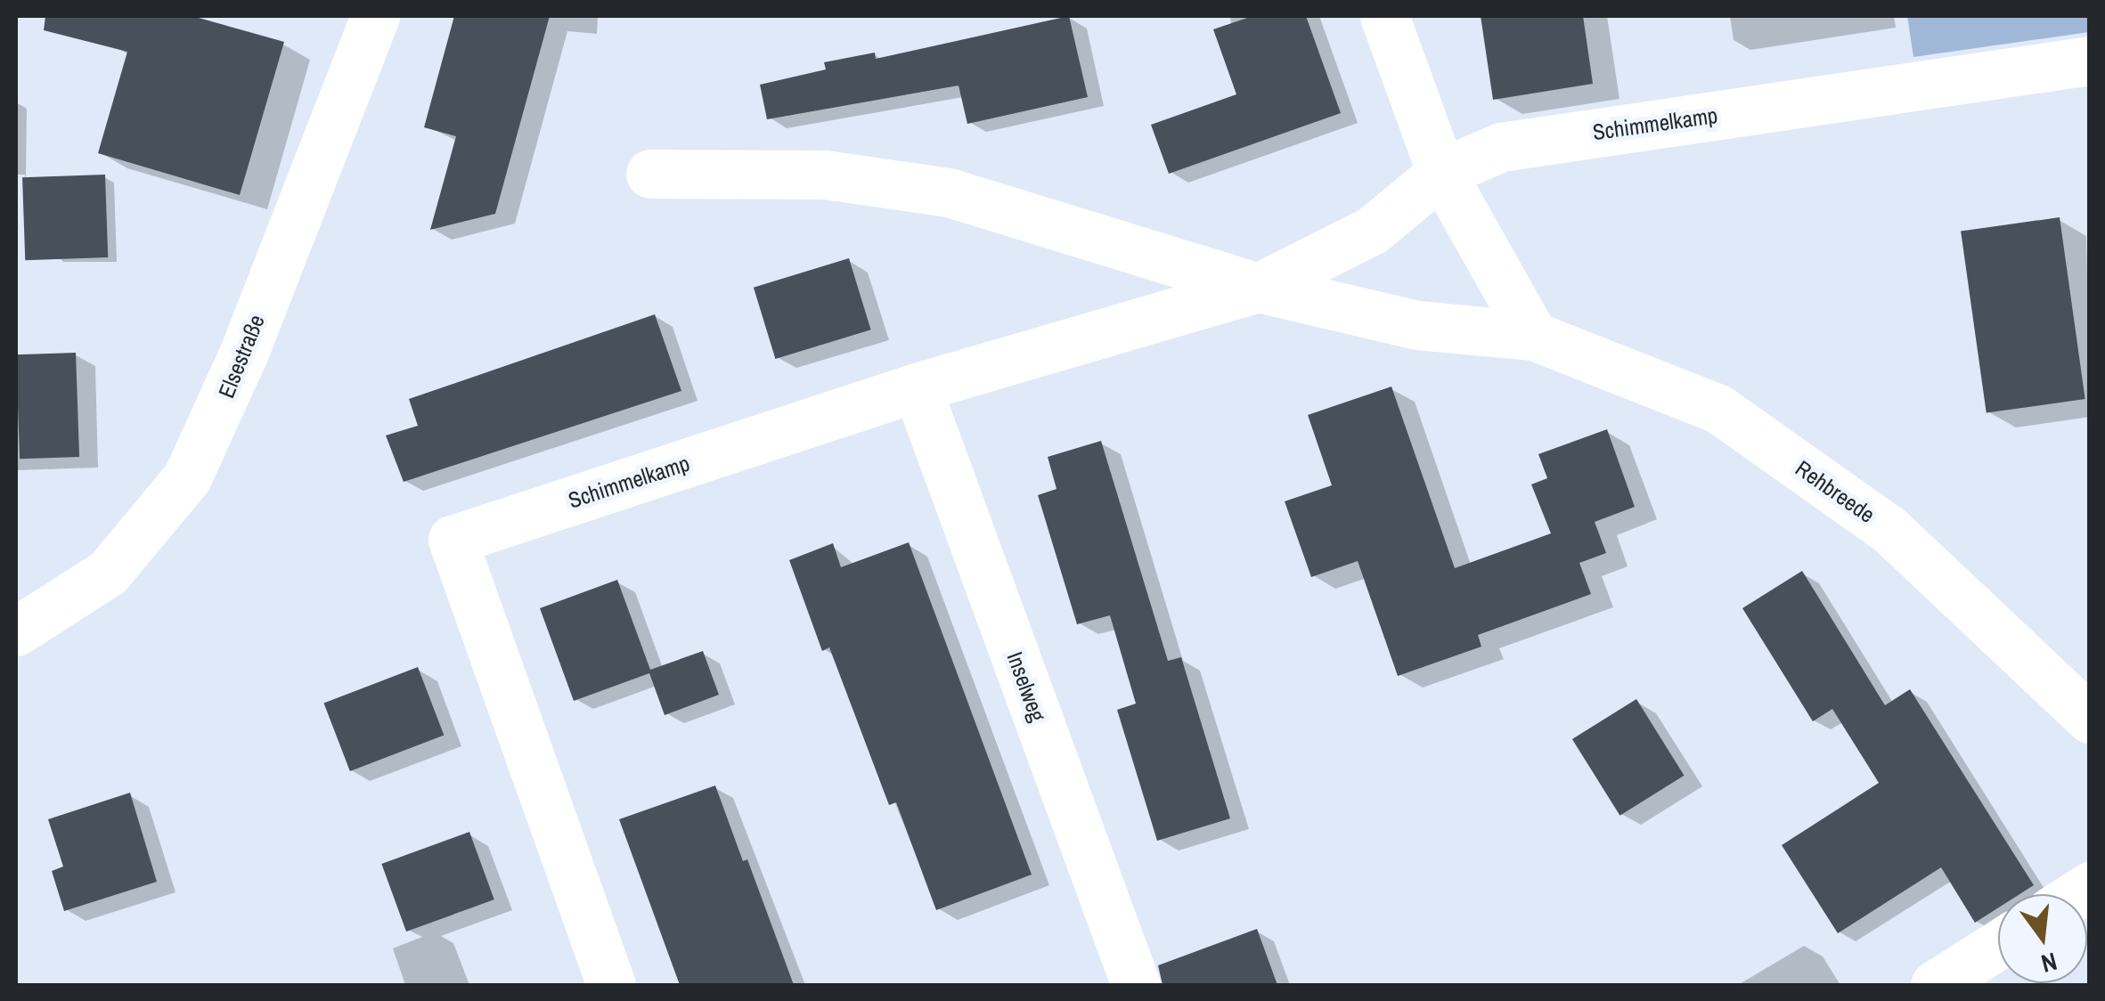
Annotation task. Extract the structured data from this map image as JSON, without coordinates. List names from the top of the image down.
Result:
{
  "streets": {
    "street": [
      "Schimmelkamp",
      "Elsestraße",
      "Rehbreede",
      "Inselweg"
    ]
  },
  "crossings": [
    ["Schimmelkamp", "Rehbreede"],
    ["Schimmelkamp", "Inselweg"]
  ],
  "north": "bottom"
}
